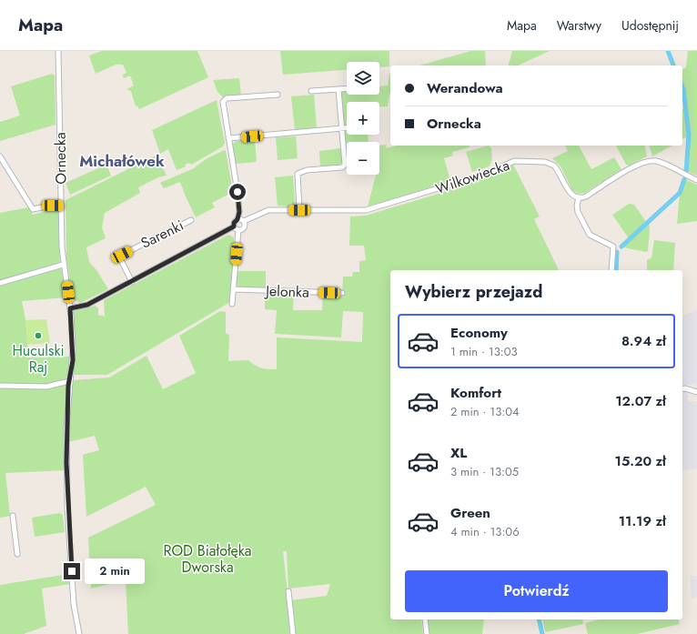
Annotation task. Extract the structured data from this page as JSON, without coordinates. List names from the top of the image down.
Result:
{
  "streets": {
    "street": [
      "Ornecka",
      "Wilkowiecka",
      "Sarenki",
      "Jelonka"
    ]
  },
  "districts": ["Michałówek"],
  "parks": ["ROD Białołęka Dworska"],
  "places": ["Huculski Raj"],
  "page": {
    "header": "Mapa",
    "nav": ["Mapa", "Warstwy", "Udostępnij"],
    "map_buttons": ["+", "−"],
    "banner": ["Werandowa", "Ornecka"],
    "heading": "Wybierz przejazd",
    "list": [
      {
        "name": "Economy",
        "note": "1 min · 13:03",
        "value": "8.94 zł"
      },
      {
        "name": "Komfort",
        "note": "2 min · 13:04",
        "value": "12.07 zł"
      },
      {
        "name": "XL",
        "note": "3 min · 13:05",
        "value": "15.20 zł"
      },
      {
        "name": "Green",
        "note": "4 min · 13:06",
        "value": "11.19 zł"
      }
    ],
    "bubble": "2 min",
    "buttons": "Potwierdź"
  }
}
